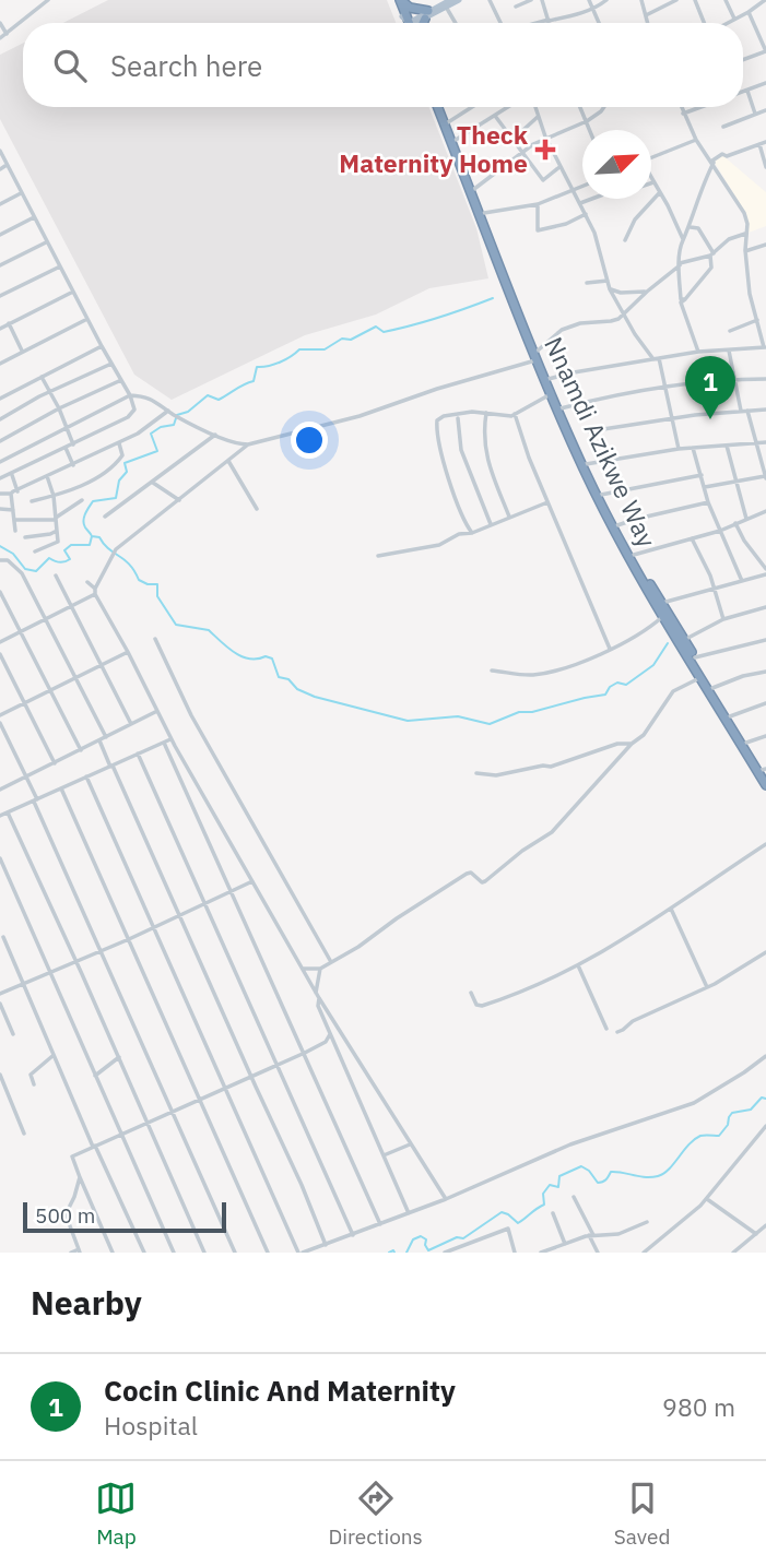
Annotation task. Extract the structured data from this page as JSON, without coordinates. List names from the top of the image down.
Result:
{
  "streets": {
    "highway": ["Nnamdi Azikwe Way"]
  },
  "places": {
    "health": ["Theck Maternity Home"]
  },
  "scale_bar": "500 m",
  "north": "top right",
  "page": {
    "search": "Search here",
    "pins": "1",
    "scale": "500 m",
    "heading": "Nearby",
    "list": [
      {
        "mark": "1",
        "name": "Cocin Clinic And Maternity",
        "note": "Hospital",
        "value": "980 m"
      }
    ],
    "nav": ["Map", "Directions", "Saved"]
  }
}
